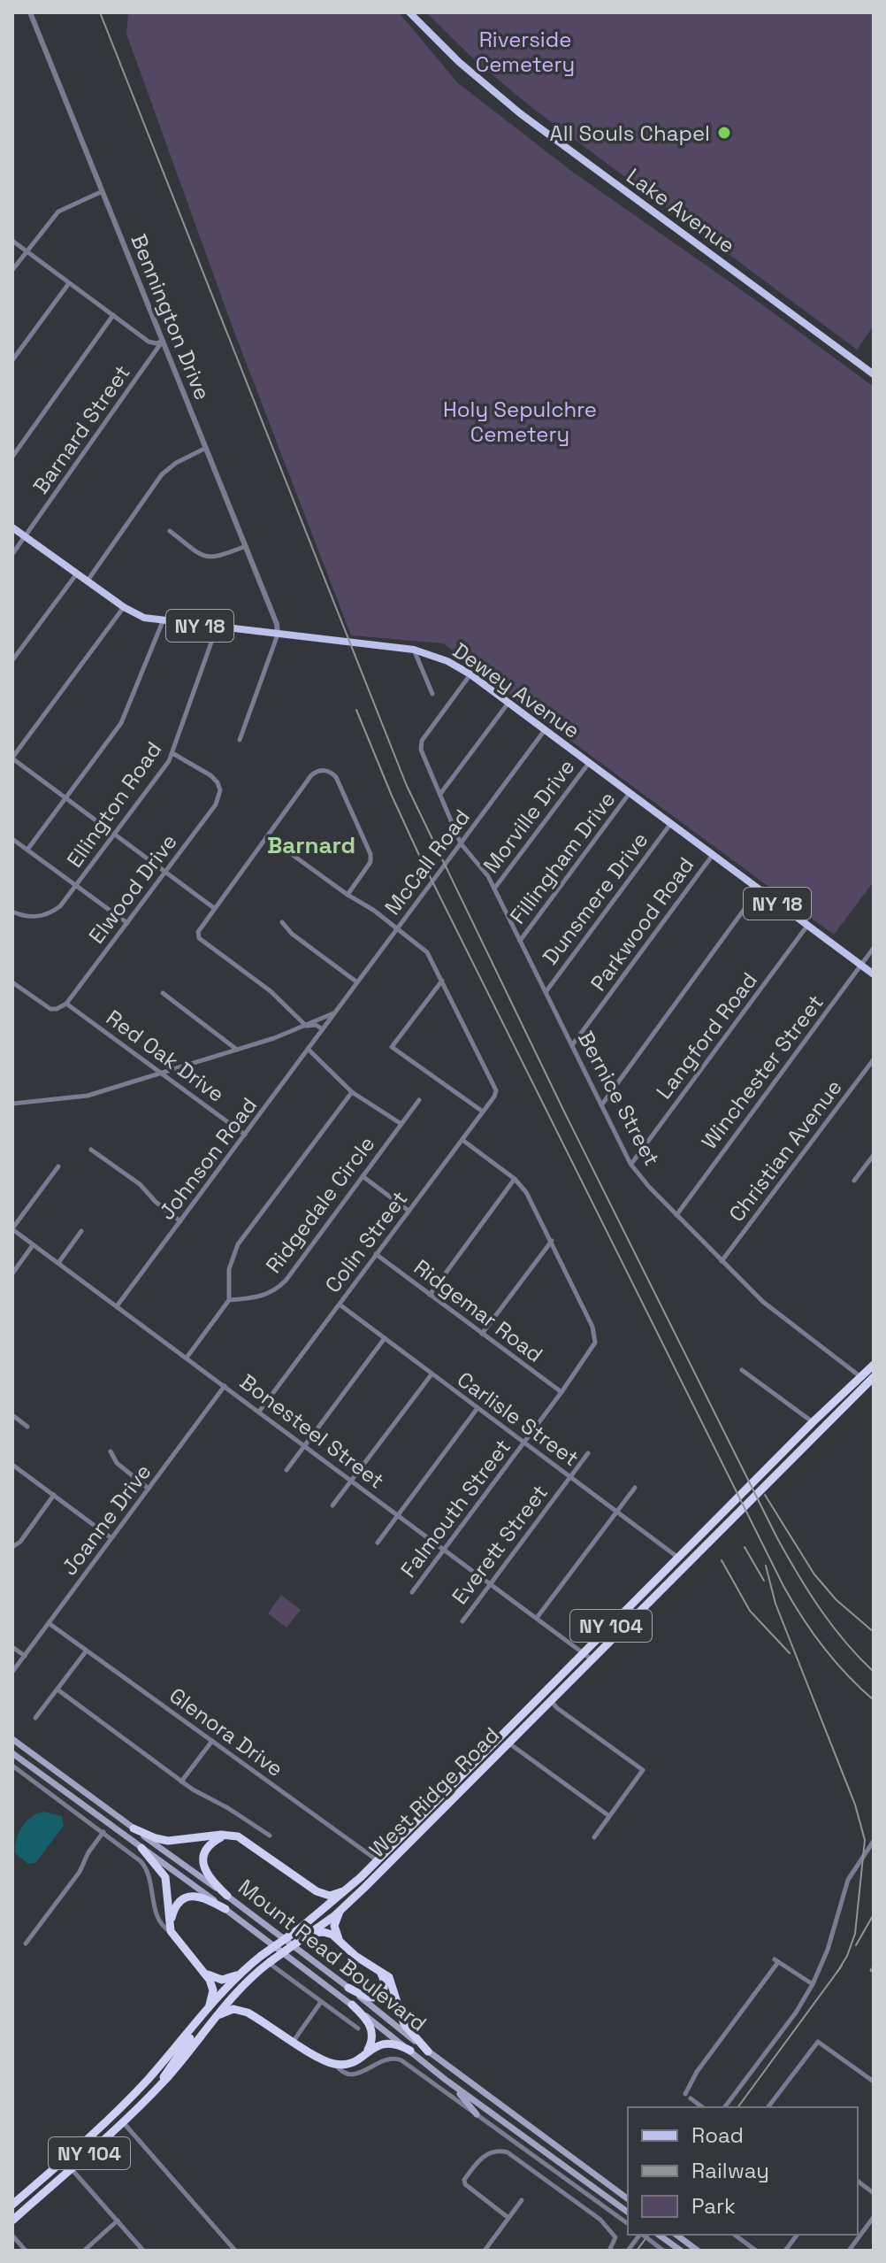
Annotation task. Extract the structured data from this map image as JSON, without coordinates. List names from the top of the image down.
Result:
{
  "streets": {
    "highway": ["NY 104", "West Ridge Road"],
    "main road": [
      "Lake Avenue",
      "NY 18",
      "Dewey Avenue",
      "Mount Read Boulevard"
    ],
    "street": [
      "Bennington Drive",
      "Barnard Street",
      "Ellington Road",
      "Morville Drive",
      "Fillingham Drive",
      "McCall Road",
      "Elwood Drive",
      "Dunsmere Drive",
      "Parkwood Road",
      "Langford Road",
      "Red Oak Drive",
      "Winchester Street",
      "Bernice Street",
      "Christian Avenue",
      "Johnson Road",
      "Ridgedale Circle",
      "Colin Street",
      "Ridgemar Road",
      "Carlisle Street",
      "Bonesteel Street",
      "Falmouth Street",
      "Joanne Drive",
      "Everett Street",
      "Glenora Drive"
    ]
  },
  "crossings": [
    ["Bennington Drive", "Barnard Street"],
    ["Bennington Drive", "Dewey Avenue"],
    ["Barnard Street", "Dewey Avenue"],
    ["Dewey Avenue", "Ellington Road"],
    ["Dewey Avenue", "Morville Drive"],
    ["Dewey Avenue", "Fillingham Drive"],
    ["Dewey Avenue", "McCall Road"],
    ["Dewey Avenue", "Dunsmere Drive"],
    ["Dewey Avenue", "Parkwood Road"],
    ["Dewey Avenue", "Langford Road"],
    ["Dewey Avenue", "Winchester Street"],
    ["Dewey Avenue", "Bernice Street"],
    ["Ellington Road", "Elwood Drive"],
    ["Morville Drive", "Bernice Street"],
    ["Fillingham Drive", "Bernice Street"],
    ["McCall Road", "Red Oak Drive"],
    ["McCall Road", "Bernice Street"],
    ["McCall Road", "Johnson Road"],
    ["Elwood Drive", "Red Oak Drive"],
    ["Dunsmere Drive", "Bernice Street"],
    ["Parkwood Road", "Bernice Street"],
    ["Langford Road", "Bernice Street"],
    ["Red Oak Drive", "Johnson Road"],
    ["Winchester Street", "Bernice Street"],
    ["Bernice Street", "Christian Avenue"],
    ["Bernice Street", "West Ridge Road"],
    ["Johnson Road", "Bonesteel Street"],
    ["Colin Street", "Ridgemar Road"],
    ["Colin Street", "Carlisle Street"],
    ["Colin Street", "Bonesteel Street"],
    ["Ridgemar Road", "Falmouth Street"],
    ["Carlisle Street", "Falmouth Street"],
    ["Carlisle Street", "Everett Street"],
    ["Carlisle Street", "West Ridge Road"],
    ["Bonesteel Street", "Falmouth Street"],
    ["Bonesteel Street", "Joanne Drive"],
    ["Bonesteel Street", "Everett Street"],
    ["Bonesteel Street", "West Ridge Road"],
    ["Joanne Drive", "Glenora Drive"],
    ["Glenora Drive", "West Ridge Road"],
    ["West Ridge Road", "Mount Read Boulevard"]
  ],
  "districts": ["Barnard"],
  "parks": ["Riverside Cemetery", "Holy Sepulchre Cemetery"],
  "places": ["All Souls Chapel"],
  "legend": ["Road", "Railway", "Park"]
}
